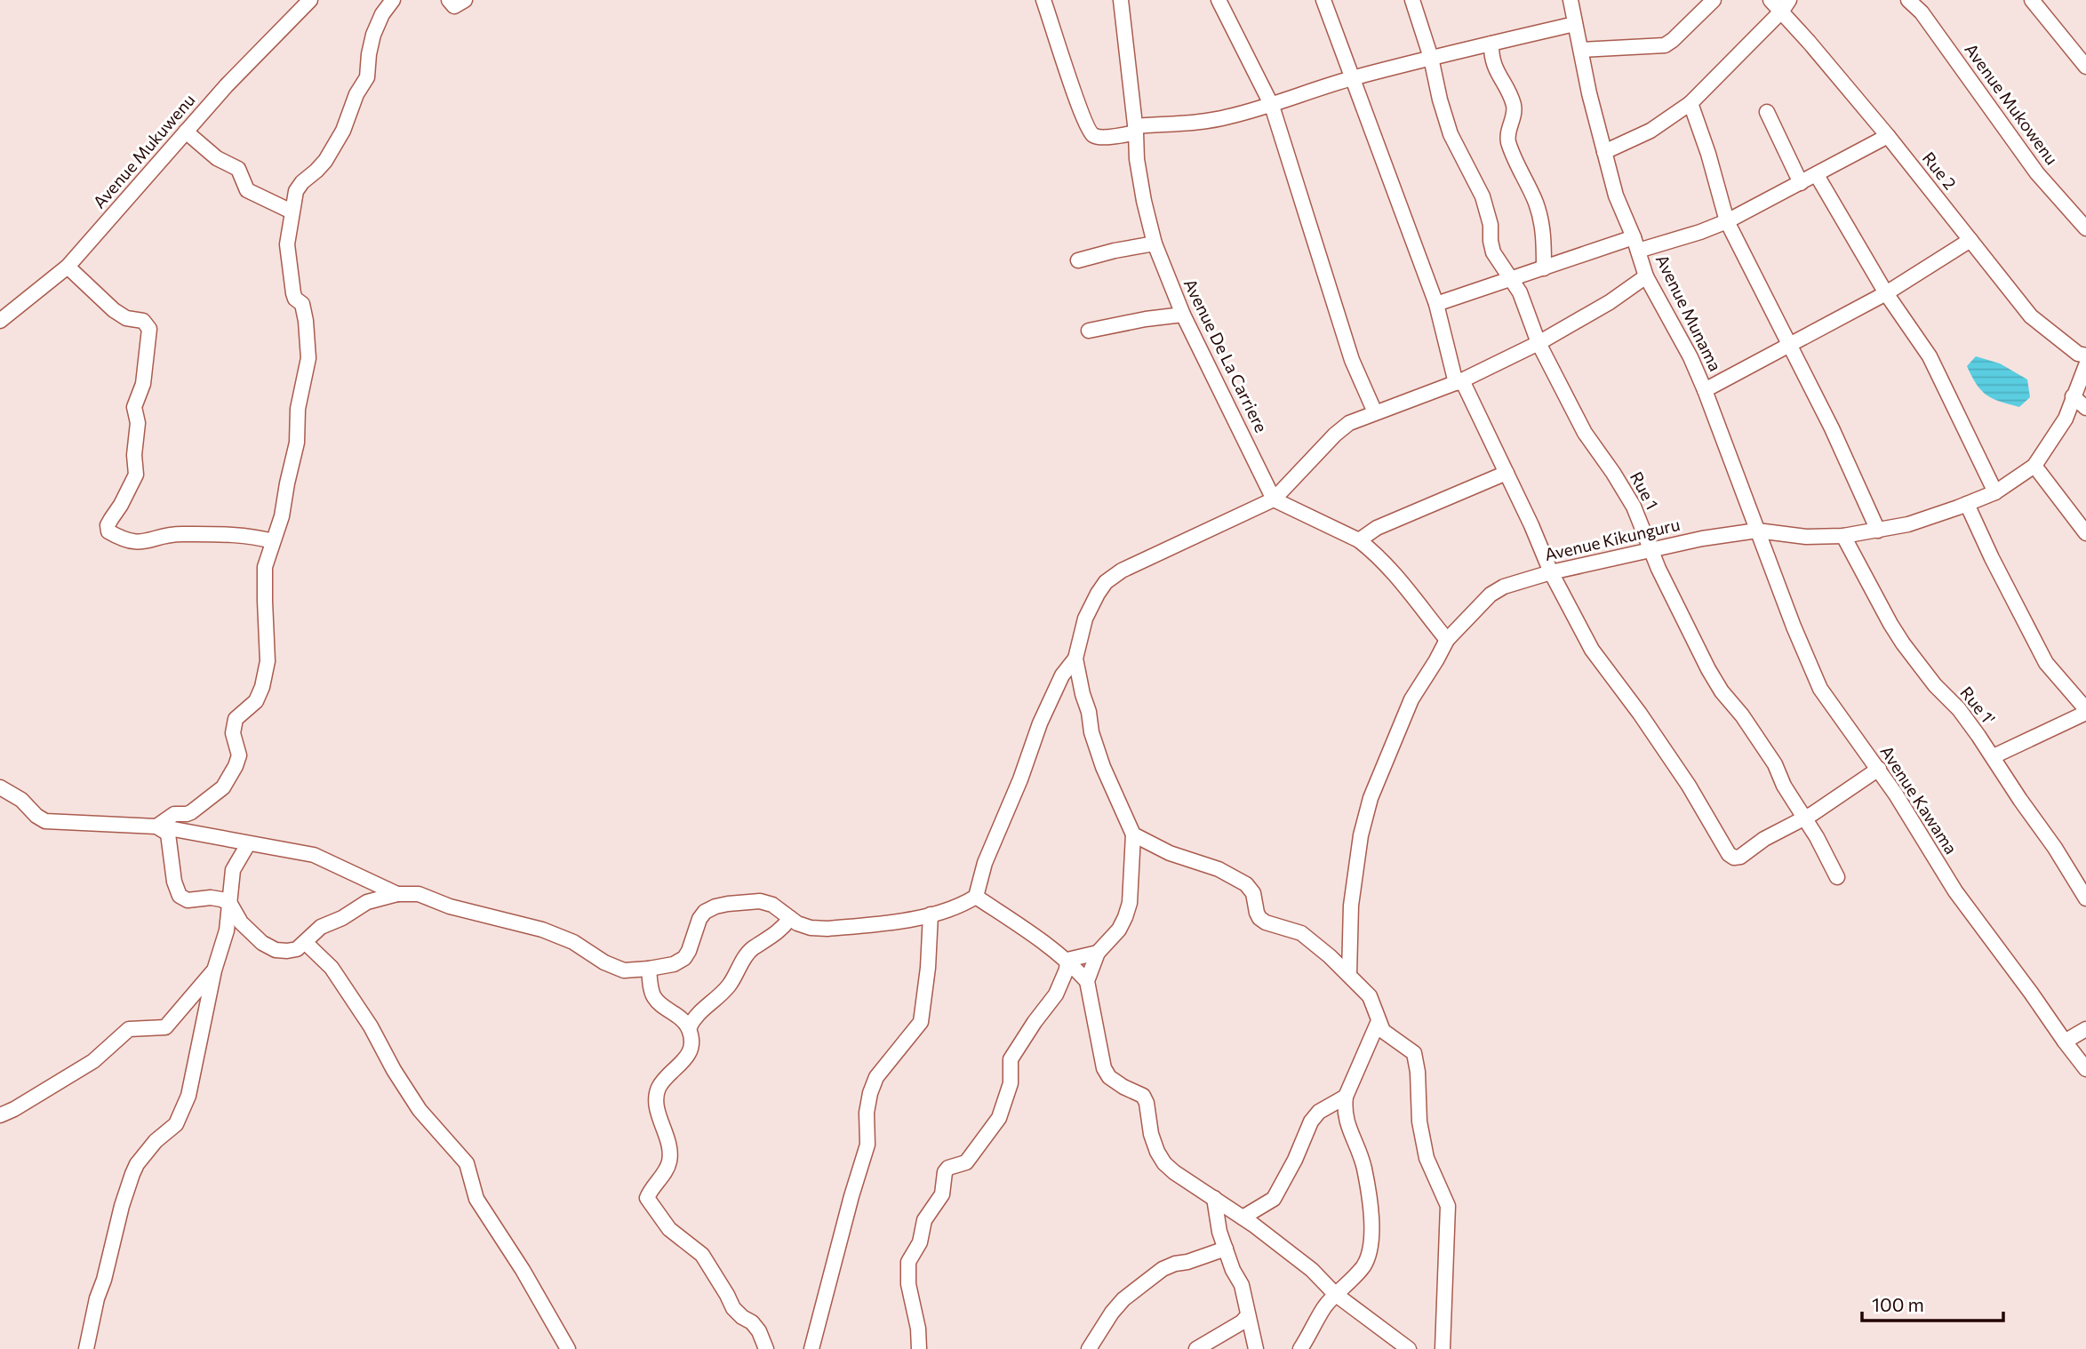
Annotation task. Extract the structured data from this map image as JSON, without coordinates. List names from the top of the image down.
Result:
{
  "streets": {
    "street": [
      "Avenue Mukowenu",
      "Avenue Mukuwenu",
      "Rue 2",
      "Avenue Munama",
      "Avenue De La Carriere",
      "Rue 1",
      "Avenue Kikunguru",
      "Rue 1'",
      "Avenue Kawama"
    ]
  },
  "crossings": [
    ["Avenue Munama", "Avenue Kikunguru"],
    ["Avenue Munama", "Avenue Kawama"],
    ["Rue 1", "Avenue Kikunguru"],
    ["Avenue Kikunguru", "Rue 1'"],
    ["Avenue Kikunguru", "Avenue Kawama"]
  ],
  "scale_bar": "100 m"
}
